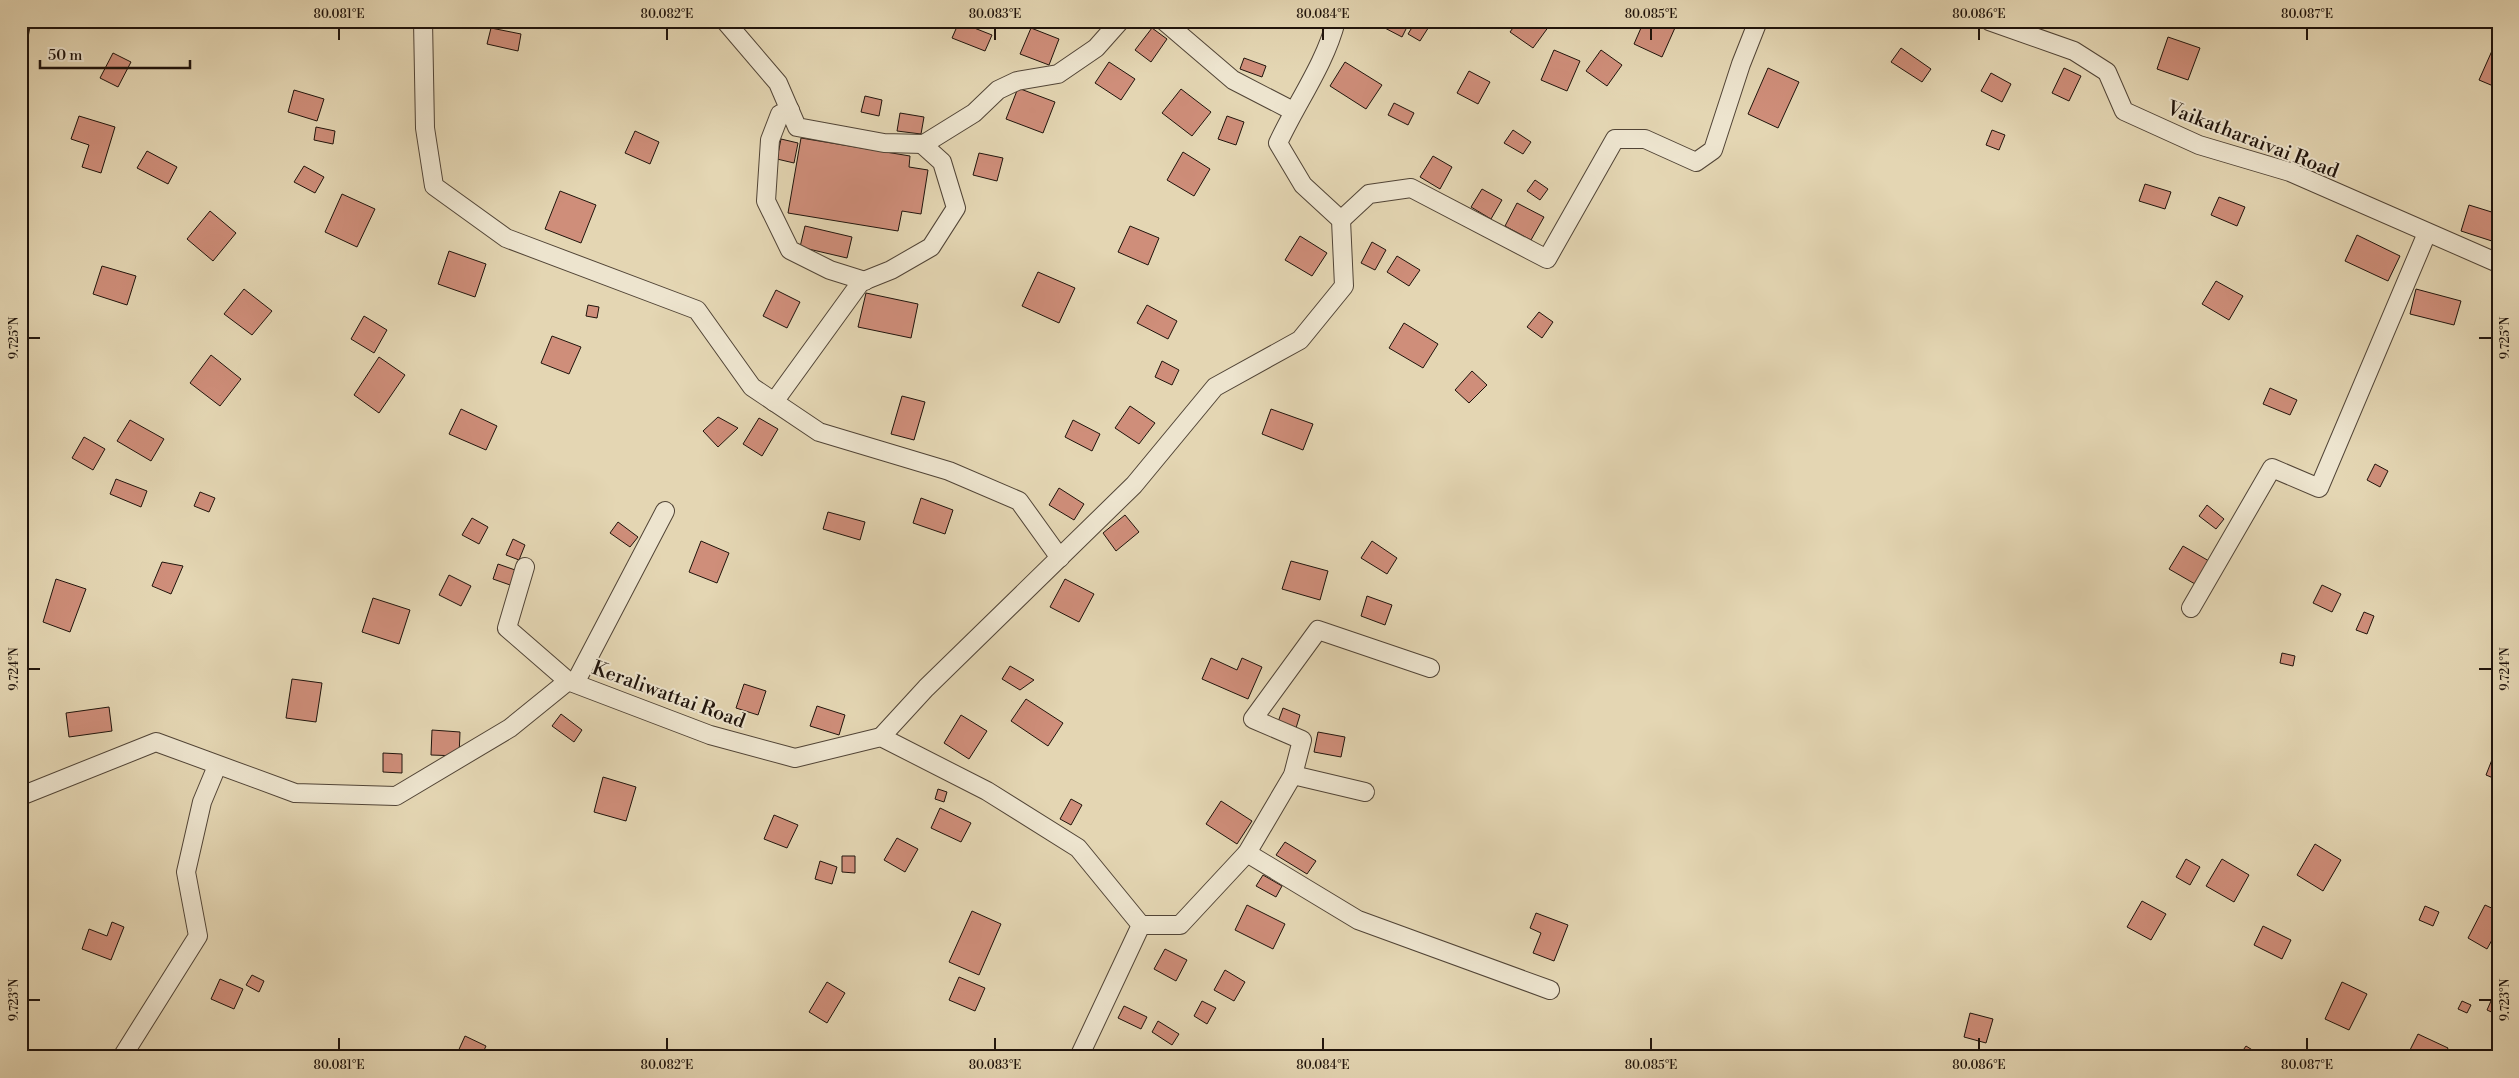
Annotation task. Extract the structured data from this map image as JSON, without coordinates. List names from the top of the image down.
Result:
{
  "streets": {
    "street": ["Vaikatharaivai Road", "Keraliwattai Road"]
  },
  "scale_bar": "50 m",
  "coordinates": [
    "80.081°E",
    "80.082°E",
    "80.083°E",
    "80.084°E",
    "80.085°E",
    "80.086°E",
    "80.087°E",
    "9.725°N",
    "9.724°N",
    "9.723°N"
  ]
}
